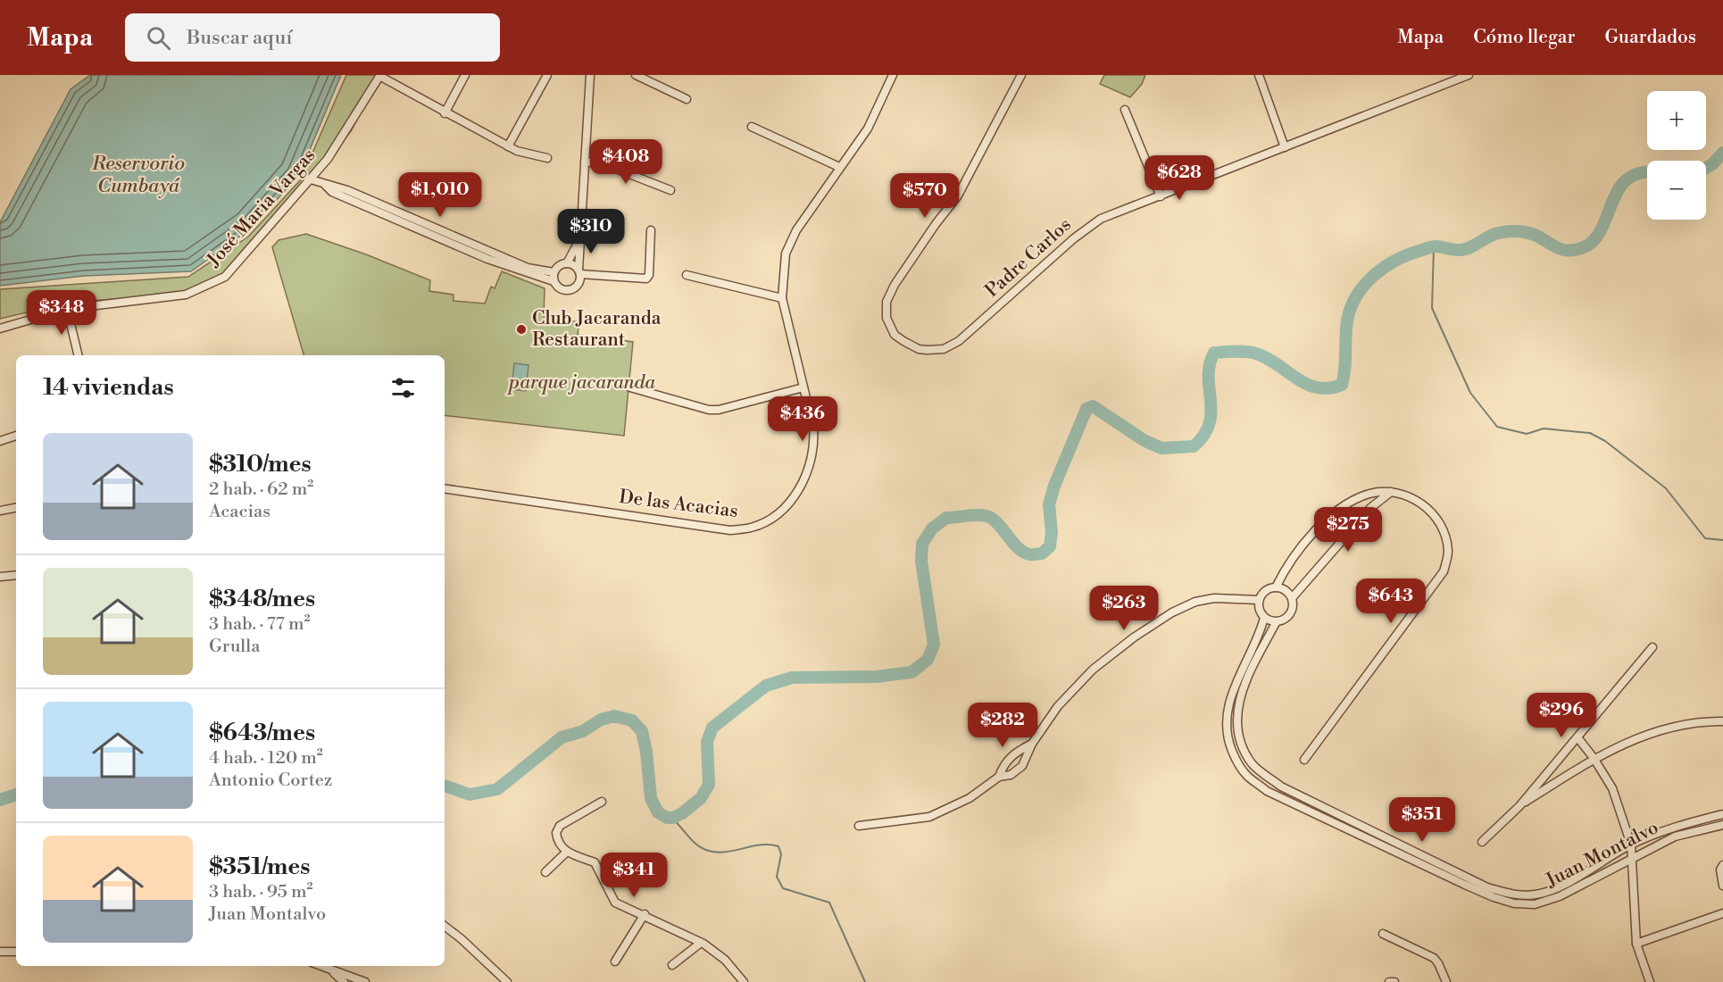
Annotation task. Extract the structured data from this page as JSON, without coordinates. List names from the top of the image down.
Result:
{
  "streets": {
    "street": [
      "José Maria Vargas",
      "Padre Carlos",
      "De las Acacias",
      "Juan Montalvo"
    ]
  },
  "water": ["Reservorio Cumbayá"],
  "parks": ["parque jacaranda"],
  "places": ["Club Jacaranda Restaurant"],
  "page": {
    "header": "Mapa",
    "search": "Buscar aquí",
    "nav": ["Mapa", "Cómo llegar", "Guardados"],
    "map_buttons": ["+", "−"],
    "price": [
      "$408",
      "$628",
      "$1,010",
      "$570",
      "$310",
      "$348",
      "$436",
      "$275",
      "$643",
      "$263",
      "$296",
      "$282",
      "$351",
      "$341"
    ],
    "heading": "14 viviendas",
    "list": [
      {
        "name": "$310/mes",
        "note": "2 hab. · 62 m² · Acacias"
      },
      {
        "name": "$348/mes",
        "note": "3 hab. · 77 m² · Grulla"
      },
      {
        "name": "$643/mes",
        "note": "4 hab. · 120 m² · Antonio Cortez"
      },
      {
        "name": "$351/mes",
        "note": "3 hab. · 95 m² · Juan Montalvo"
      }
    ]
  }
}
